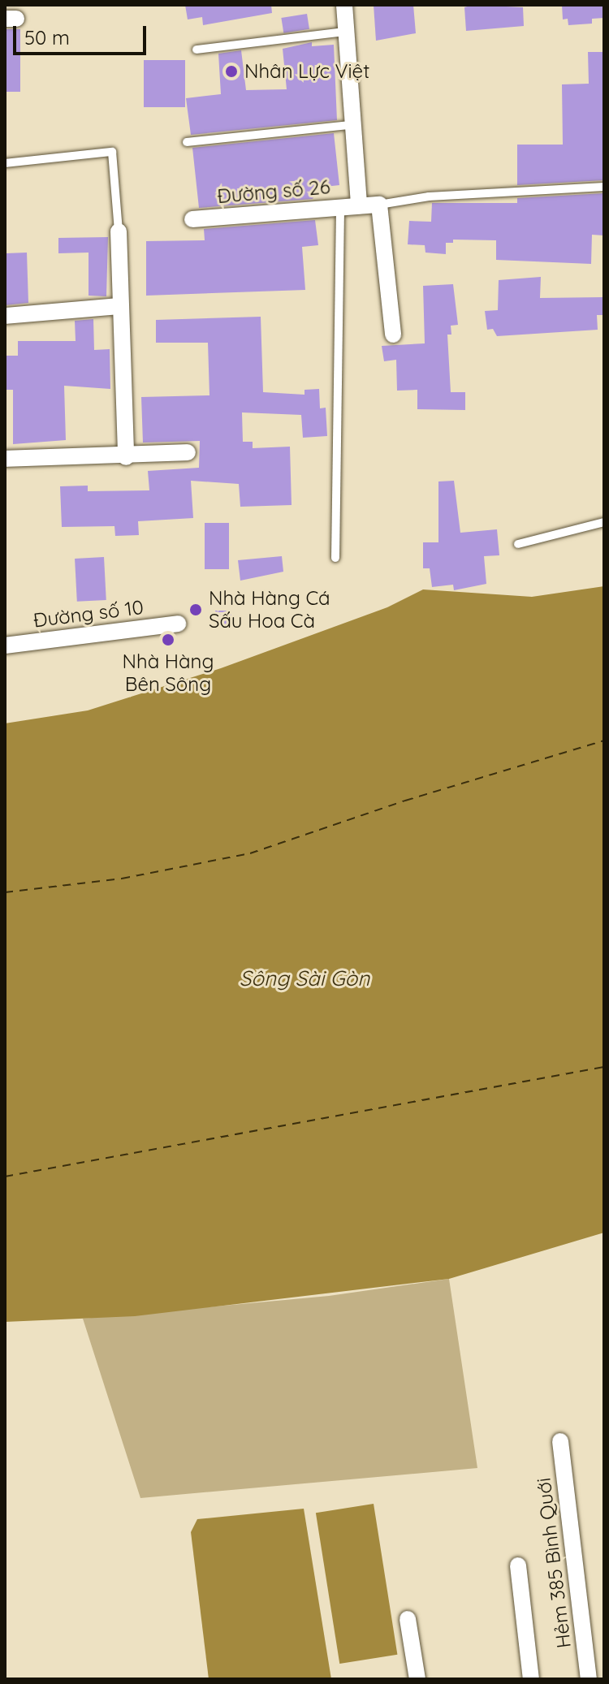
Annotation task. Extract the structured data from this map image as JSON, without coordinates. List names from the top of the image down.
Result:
{
  "streets": {
    "street": ["Đường số 26", "Đường số 10", "Hẻm 385 Bình Quới"]
  },
  "water": ["Sông Sài Gòn"],
  "places": ["Nhân Lực Việt", "Nhà Hàng Cá Sấu Hoa Cà", "Nhà Hàng Bên Sông"],
  "scale_bar": "50 m"
}
